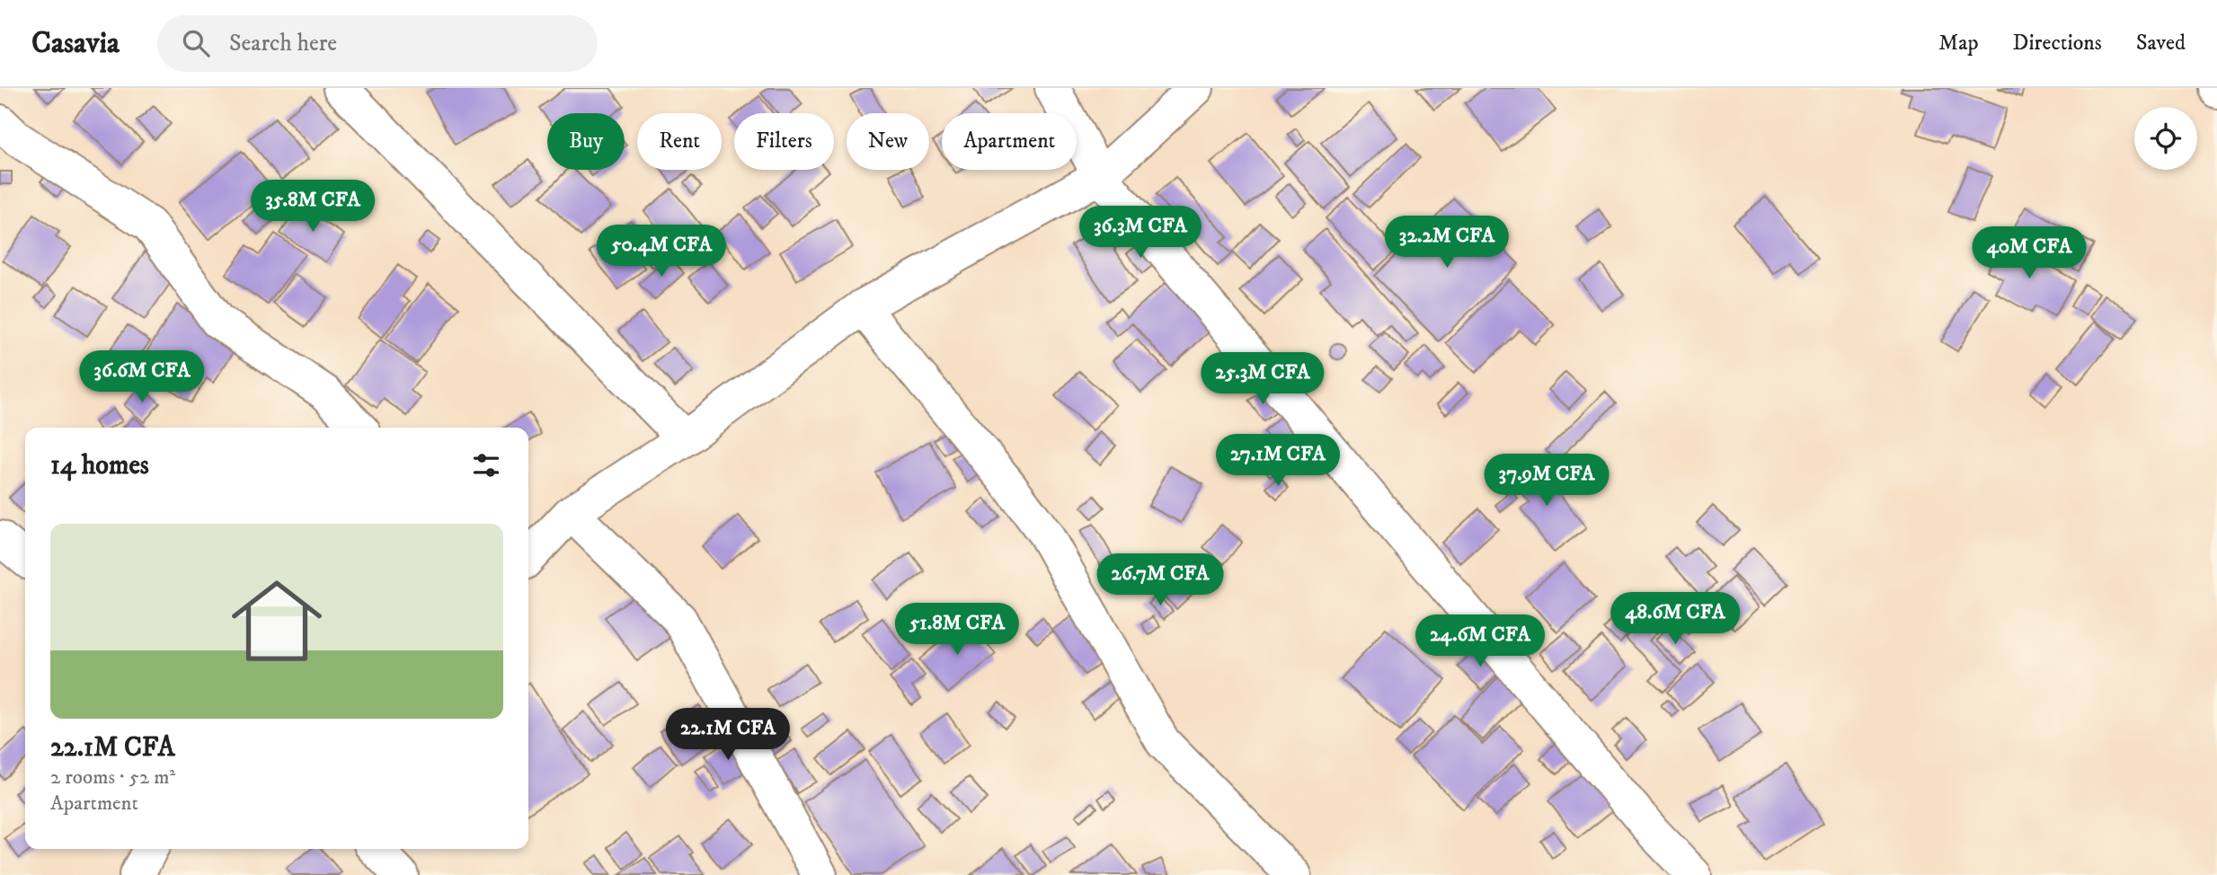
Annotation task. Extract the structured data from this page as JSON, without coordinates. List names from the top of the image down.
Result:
{
  "page": {
    "header": "Casavia",
    "search": "Search here",
    "nav": ["Map", "Directions", "Saved"],
    "chip": [
      "Buy",
      "Rent",
      "Filters",
      "New",
      "Apartment"
    ],
    "price": [
      "35.8M CFA",
      "36.3M CFA",
      "32.2M CFA",
      "50.4M CFA",
      "40M CFA",
      "36.6M CFA",
      "25.3M CFA",
      "27.1M CFA",
      "37.9M CFA",
      "26.7M CFA",
      "48.6M CFA",
      "51.8M CFA",
      "24.6M CFA",
      "22.1M CFA"
    ],
    "heading": "14 homes",
    "list": [
      {
        "name": "22.1M CFA",
        "note": "2 rooms · 52 m² · Apartment"
      }
    ]
  }
}
